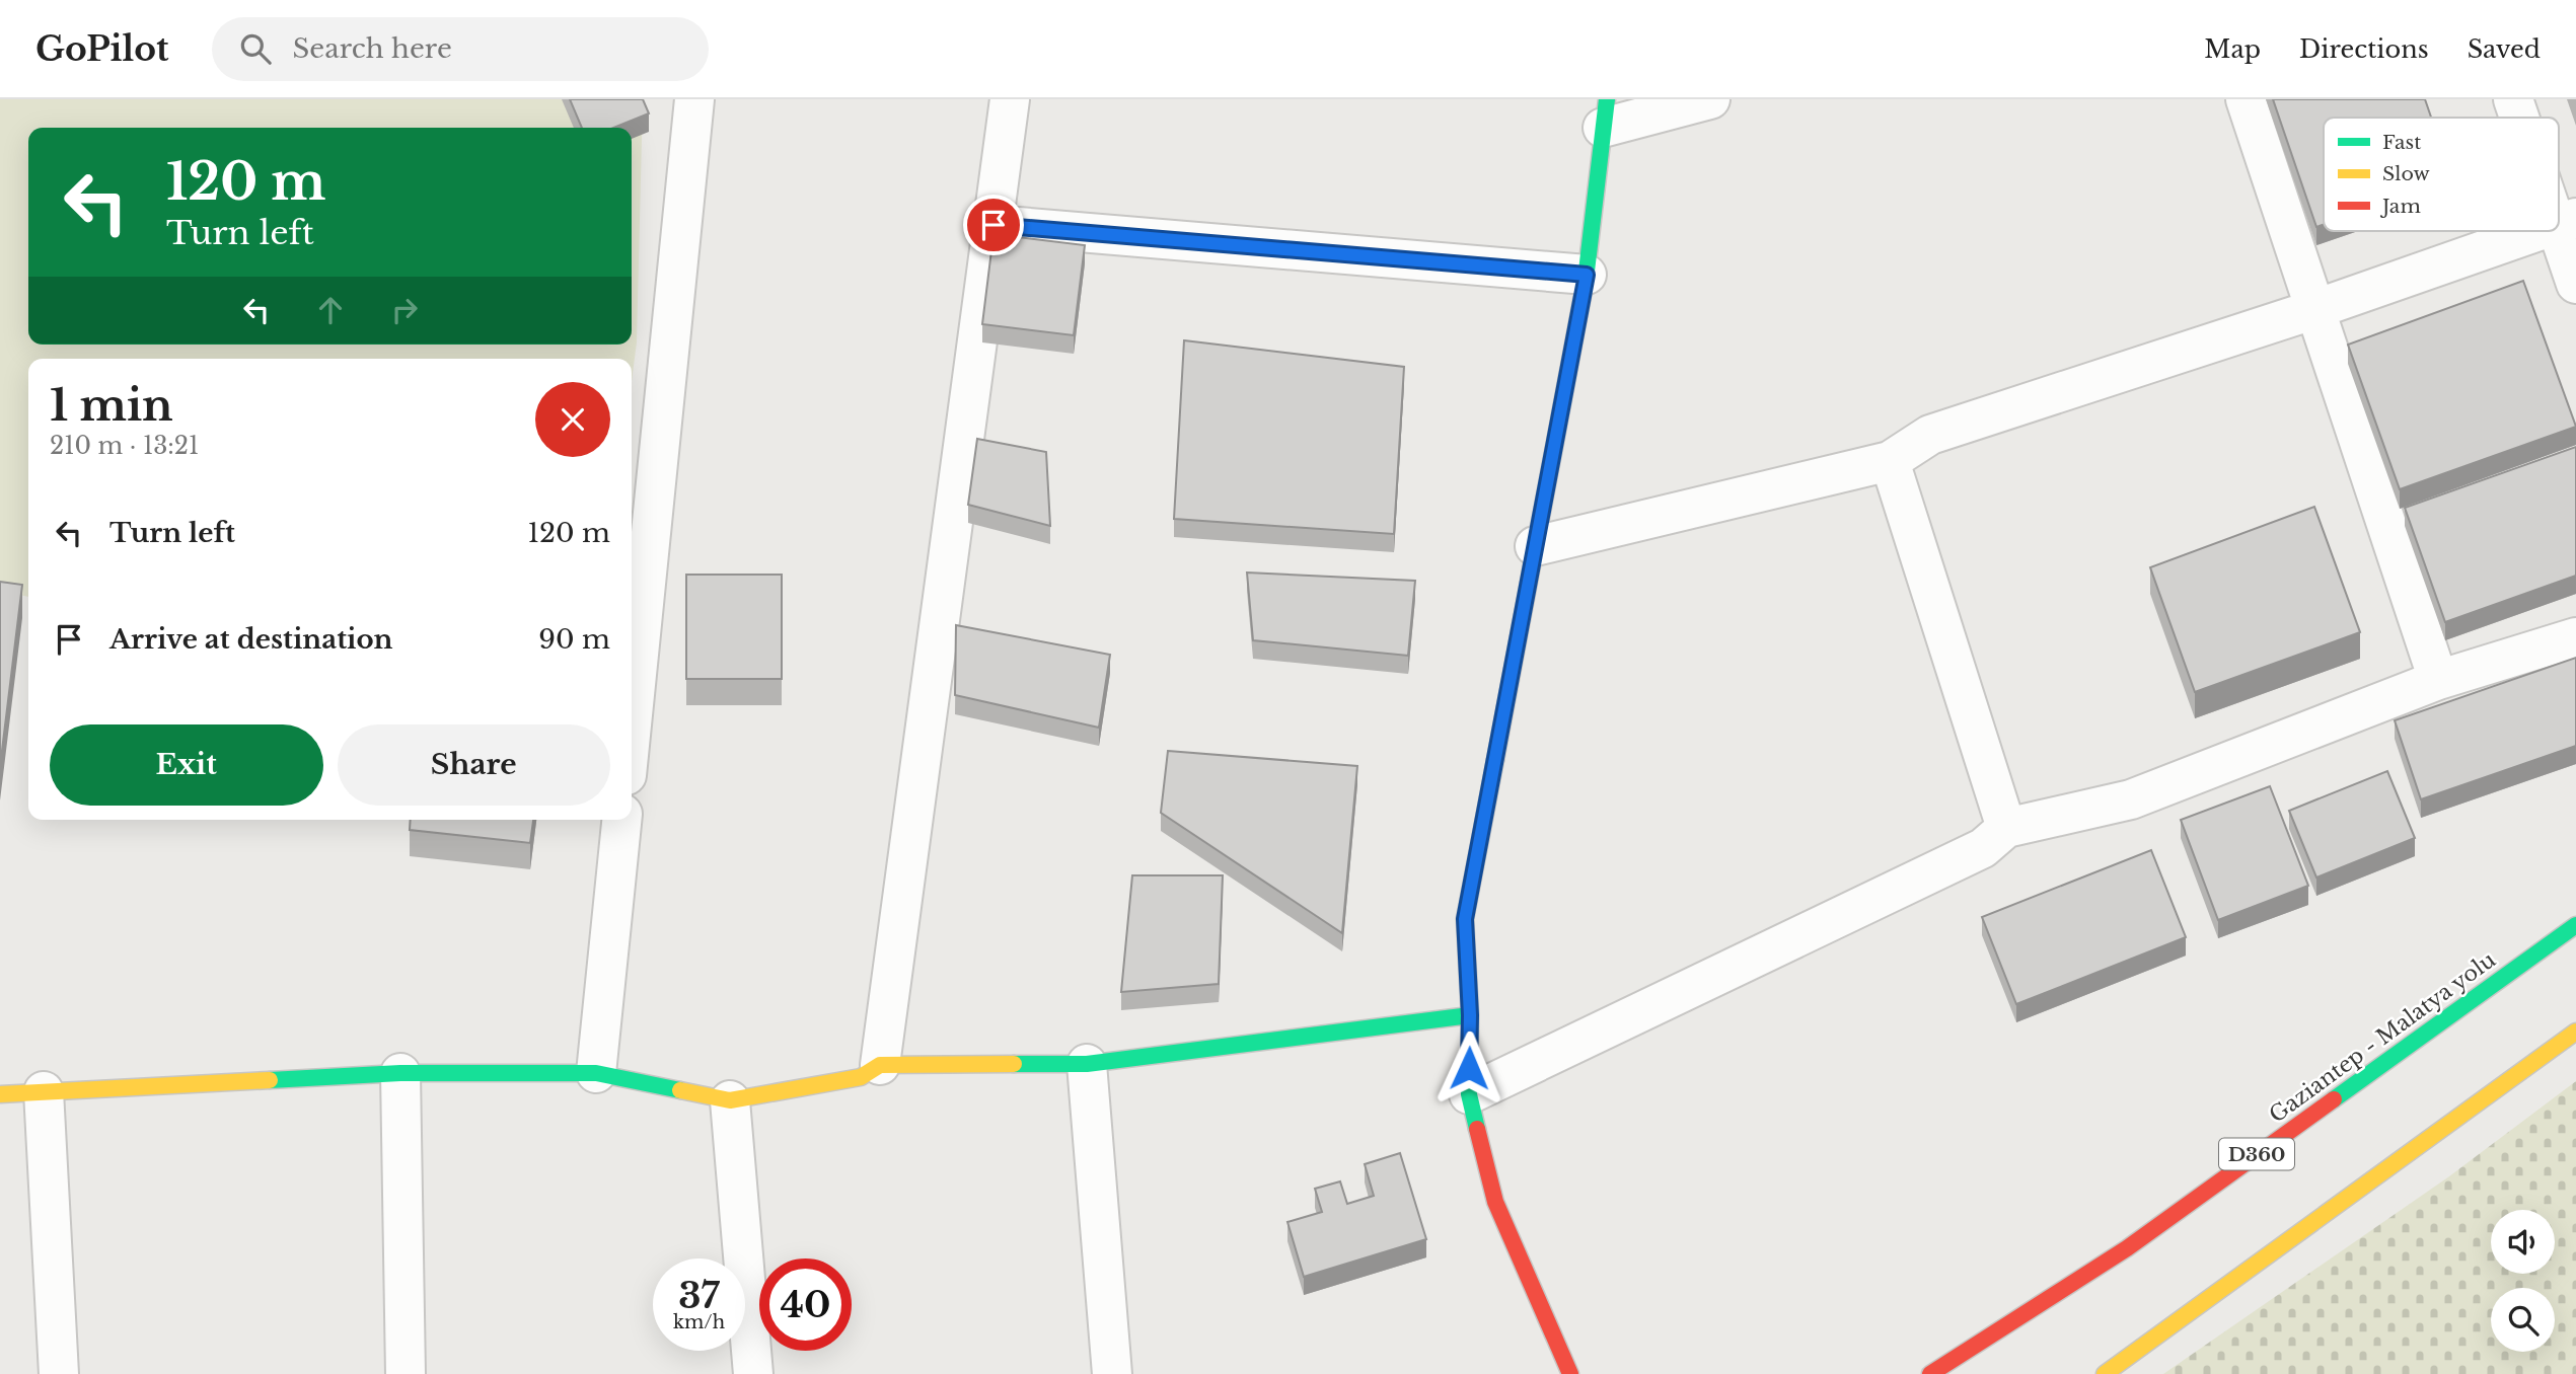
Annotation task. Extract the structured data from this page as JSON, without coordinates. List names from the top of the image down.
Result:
{
  "streets": {
    "main road": ["Gaziantep - Malatya yolu", "D360"]
  },
  "legend": ["Fast", "Slow", "Jam"],
  "page": {
    "header": "GoPilot",
    "search": "Search here",
    "nav": ["Map", "Directions", "Saved"],
    "turn": ["120 m", "Turn left"],
    "heading": ["1 min", "210 m · 13:21"],
    "list": [
      {
        "name": "Turn left",
        "value": "120 m"
      },
      {
        "name": "Arrive at destination",
        "value": "90 m"
      }
    ],
    "buttons": ["Exit", "Share"],
    "speed": "37 km/h",
    "limit": "40"
  }
}
